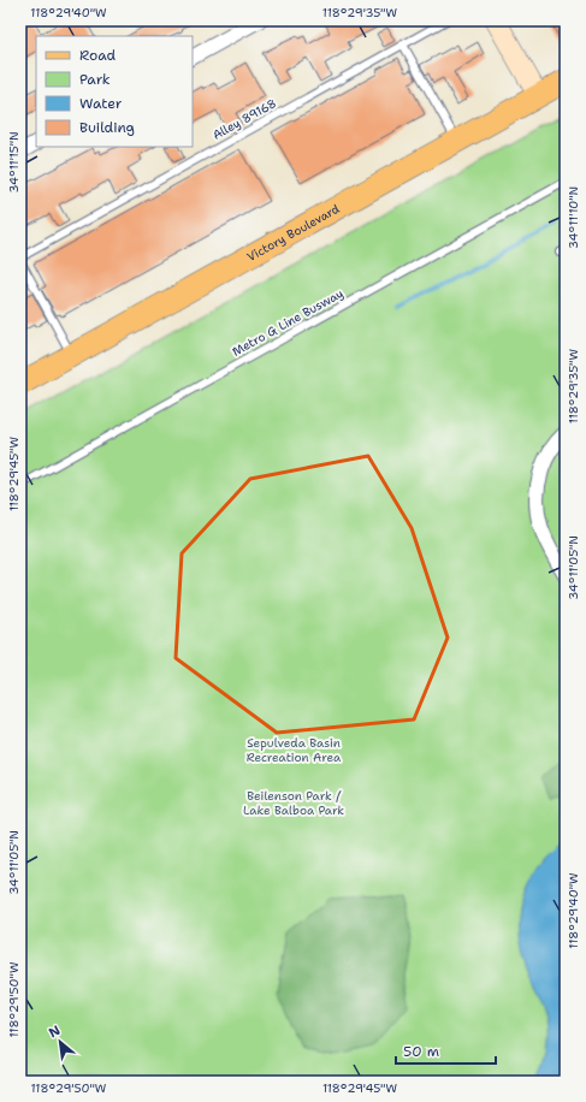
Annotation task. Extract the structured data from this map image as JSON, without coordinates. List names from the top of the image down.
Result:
{
  "streets": {
    "main road": ["Victory Boulevard"],
    "lane": ["Alley 89168", "Metro G Line Busway"]
  },
  "parks": ["Sepulveda Basin Recreation Area", "Beilenson Park / Lake Balboa Park"],
  "legend": [
    "Road",
    "Park",
    "Water",
    "Building"
  ],
  "scale_bar": "50 m",
  "north": "top left",
  "coordinates": [
    "118°29'40\"W",
    "118°29'35\"W",
    "34°11'15\"N",
    "34°11'10\"N",
    "118°29'45\"W",
    "34°11'05\"N",
    "118°29'50\"W"
  ]
}
